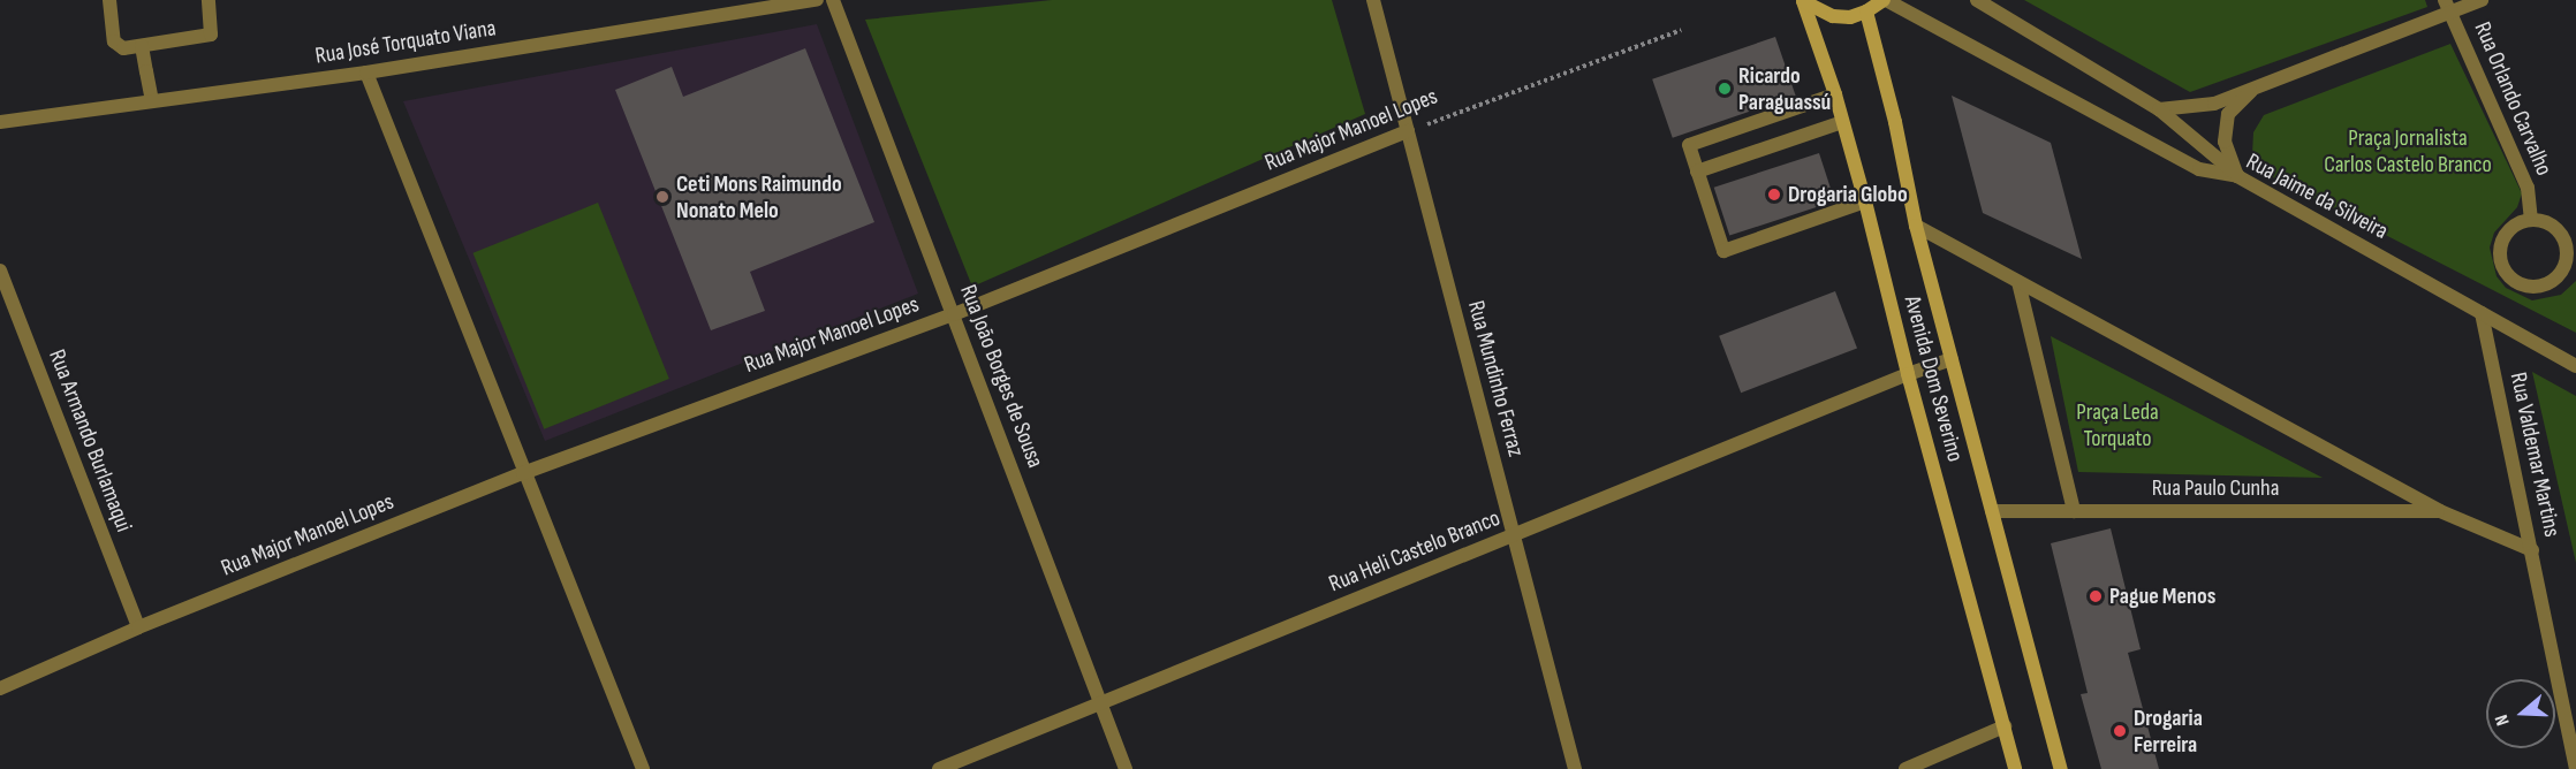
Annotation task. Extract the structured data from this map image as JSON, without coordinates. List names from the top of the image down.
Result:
{
  "streets": {
    "main road": ["Avenida Dom Severino"],
    "street": [
      "Rua José Torquato Viana",
      "Rua Orlando Carvalho",
      "Rua Major Manoel Lopes",
      "Rua Jaime da Silveira",
      "Rua João Borges de Sousa",
      "Rua Mundinho Ferraz",
      "Rua Armando Burlamaqui",
      "Rua Valdemar Martins",
      "Rua Paulo Cunha",
      "Rua Heli Castelo Branco"
    ]
  },
  "crossings": [
    ["Rua Major Manoel Lopes", "Rua João Borges de Sousa"],
    ["Rua Major Manoel Lopes", "Rua Mundinho Ferraz"],
    ["Rua Major Manoel Lopes", "Rua Armando Burlamaqui"],
    ["Rua Jaime da Silveira", "Rua Valdemar Martins"],
    ["Rua João Borges de Sousa", "Rua Heli Castelo Branco"],
    ["Rua Mundinho Ferraz", "Rua Heli Castelo Branco"],
    ["Avenida Dom Severino", "Rua Paulo Cunha"],
    ["Avenida Dom Severino", "Rua Heli Castelo Branco"]
  ],
  "parks": ["Praça Jornalista Carlos Castelo Branco", "Praça Leda Torquato"],
  "places": [
    "Ricardo Paraguassú",
    "Drogaria Globo",
    "Ceti Mons Raimundo Nonato Melo",
    "Pague Menos",
    "Drogaria Ferreira"
  ],
  "north": "left"
}
